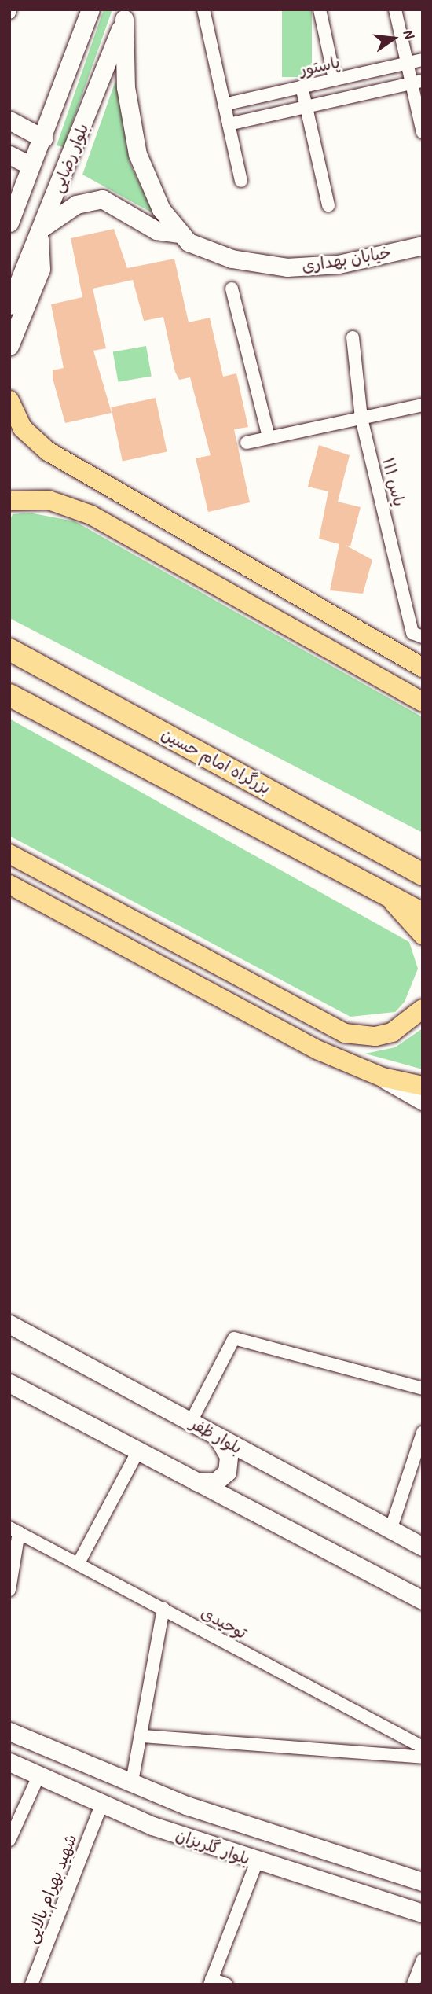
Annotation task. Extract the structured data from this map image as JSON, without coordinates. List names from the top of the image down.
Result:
{
  "streets": {
    "highway": ["بزرگراه امام حسین"],
    "street": [
      "پاستور",
      "بلوار رضایی",
      "خیابان بهداری",
      "یاس ۱۱۱",
      "بلوار ظفر",
      "توحیدی",
      "بلوار گلریزان",
      "شهید بهرام بالایی"
    ]
  },
  "crossings": [
    ["بلوار رضایی", "خیابان بهداری"],
    ["بلوار گلریزان", "شهید بهرام بالایی"]
  ],
  "north": "right"
}
